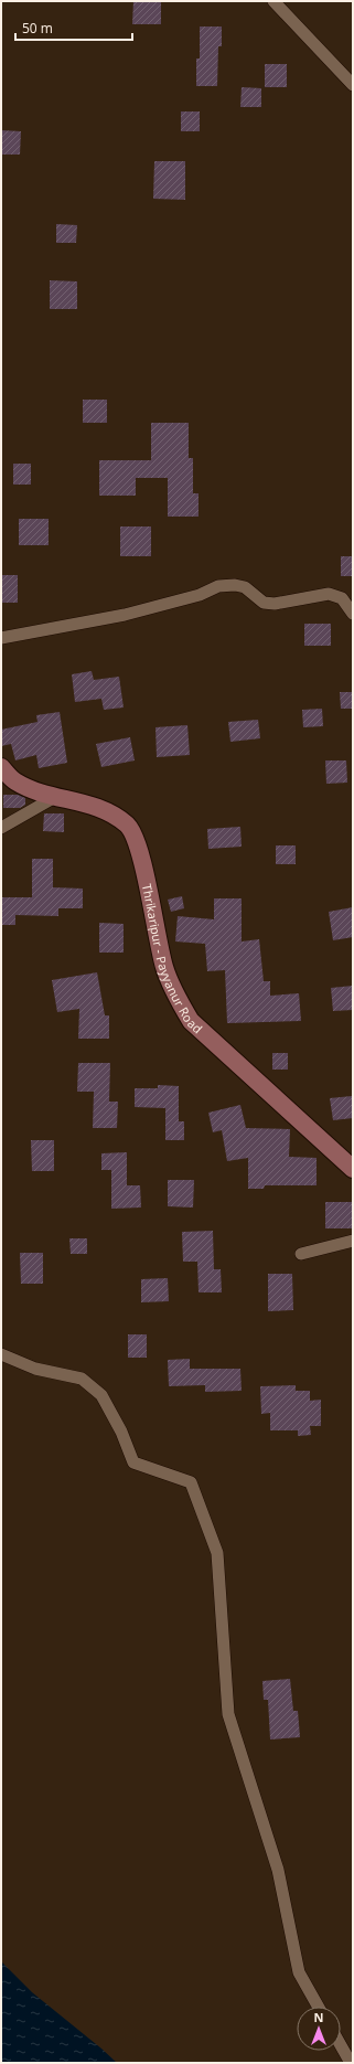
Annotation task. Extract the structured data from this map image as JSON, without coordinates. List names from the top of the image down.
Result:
{
  "streets": {
    "main road": ["Thrikaripur - Payyanur Road"]
  },
  "scale_bar": "50 m",
  "north": "top"
}
